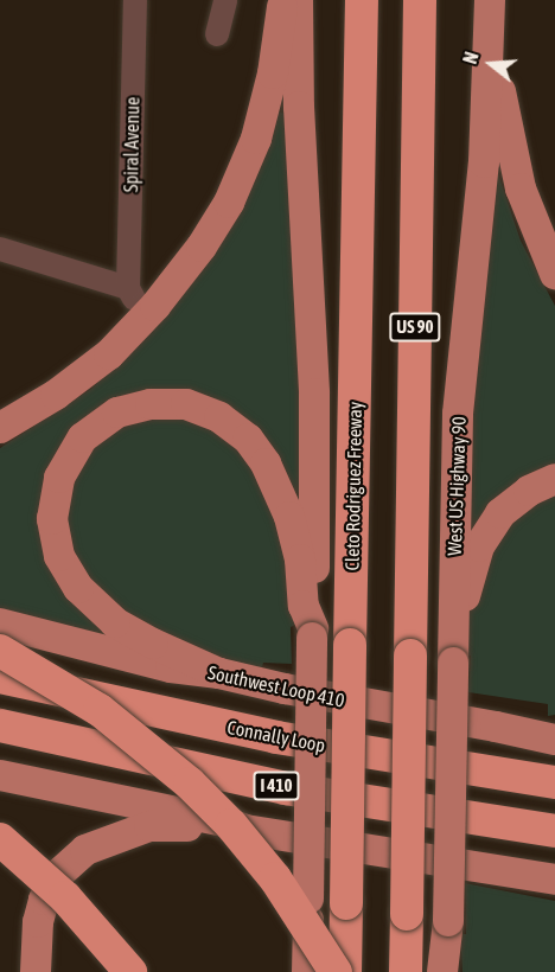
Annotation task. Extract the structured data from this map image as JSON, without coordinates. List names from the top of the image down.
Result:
{
  "streets": {
    "highway": [
      "US 90",
      "Cleto Rodriguez Freeway",
      "Connally Loop",
      "I 410"
    ],
    "main road": ["West US Highway 90", "Southwest Loop 410"],
    "street": ["Spiral Avenue"]
  },
  "north": "left"
}
